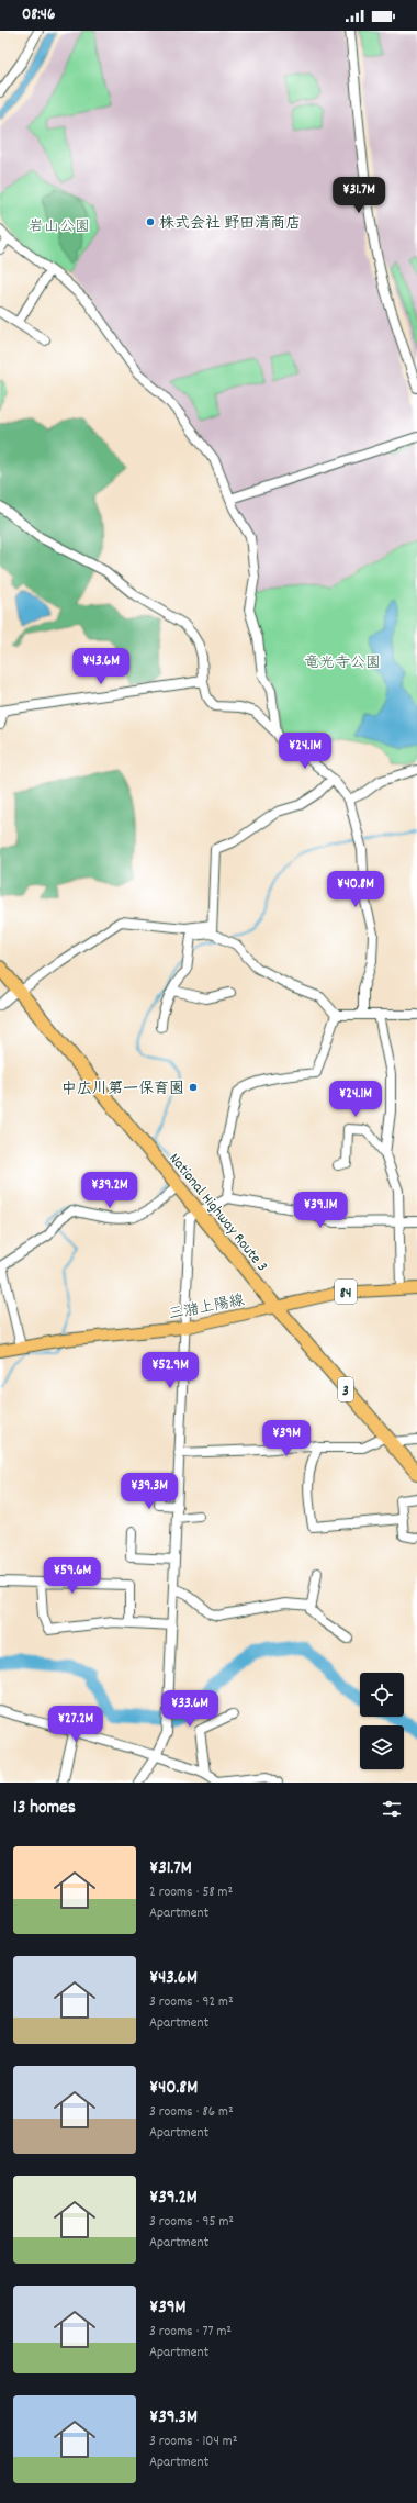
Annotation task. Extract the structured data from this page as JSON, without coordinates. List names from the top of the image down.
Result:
{
  "streets": {
    "highway": ["National Highway Route 3", "3"],
    "main road": ["84", "三潴上陽線"]
  },
  "crossings": [
    ["National Highway Route 3", "三潴上陽線"]
  ],
  "parks": ["岩山公園", "竜光寺公園"],
  "places": ["株式会社 野田清商店", "中広川第一保育園"],
  "page": {
    "status": "08:46",
    "price": [
      "¥31.7M",
      "¥43.6M",
      "¥24.1M",
      "¥40.8M",
      "¥24.1M",
      "¥39.2M",
      "¥39.1M",
      "¥52.9M",
      "¥39M",
      "¥39.3M",
      "¥59.6M",
      "¥33.6M",
      "¥27.2M"
    ],
    "heading": "13 homes",
    "list": [
      {
        "name": "¥31.7M",
        "note": "2 rooms · 58 m² · Apartment"
      },
      {
        "name": "¥43.6M",
        "note": "3 rooms · 92 m² · Apartment"
      },
      {
        "name": "¥40.8M",
        "note": "3 rooms · 86 m² · Apartment"
      },
      {
        "name": "¥39.2M",
        "note": "3 rooms · 95 m² · Apartment"
      },
      {
        "name": "¥39M",
        "note": "3 rooms · 77 m² · Apartment"
      },
      {
        "name": "¥39.3M",
        "note": "3 rooms · 104 m² · Apartment"
      }
    ]
  }
}
